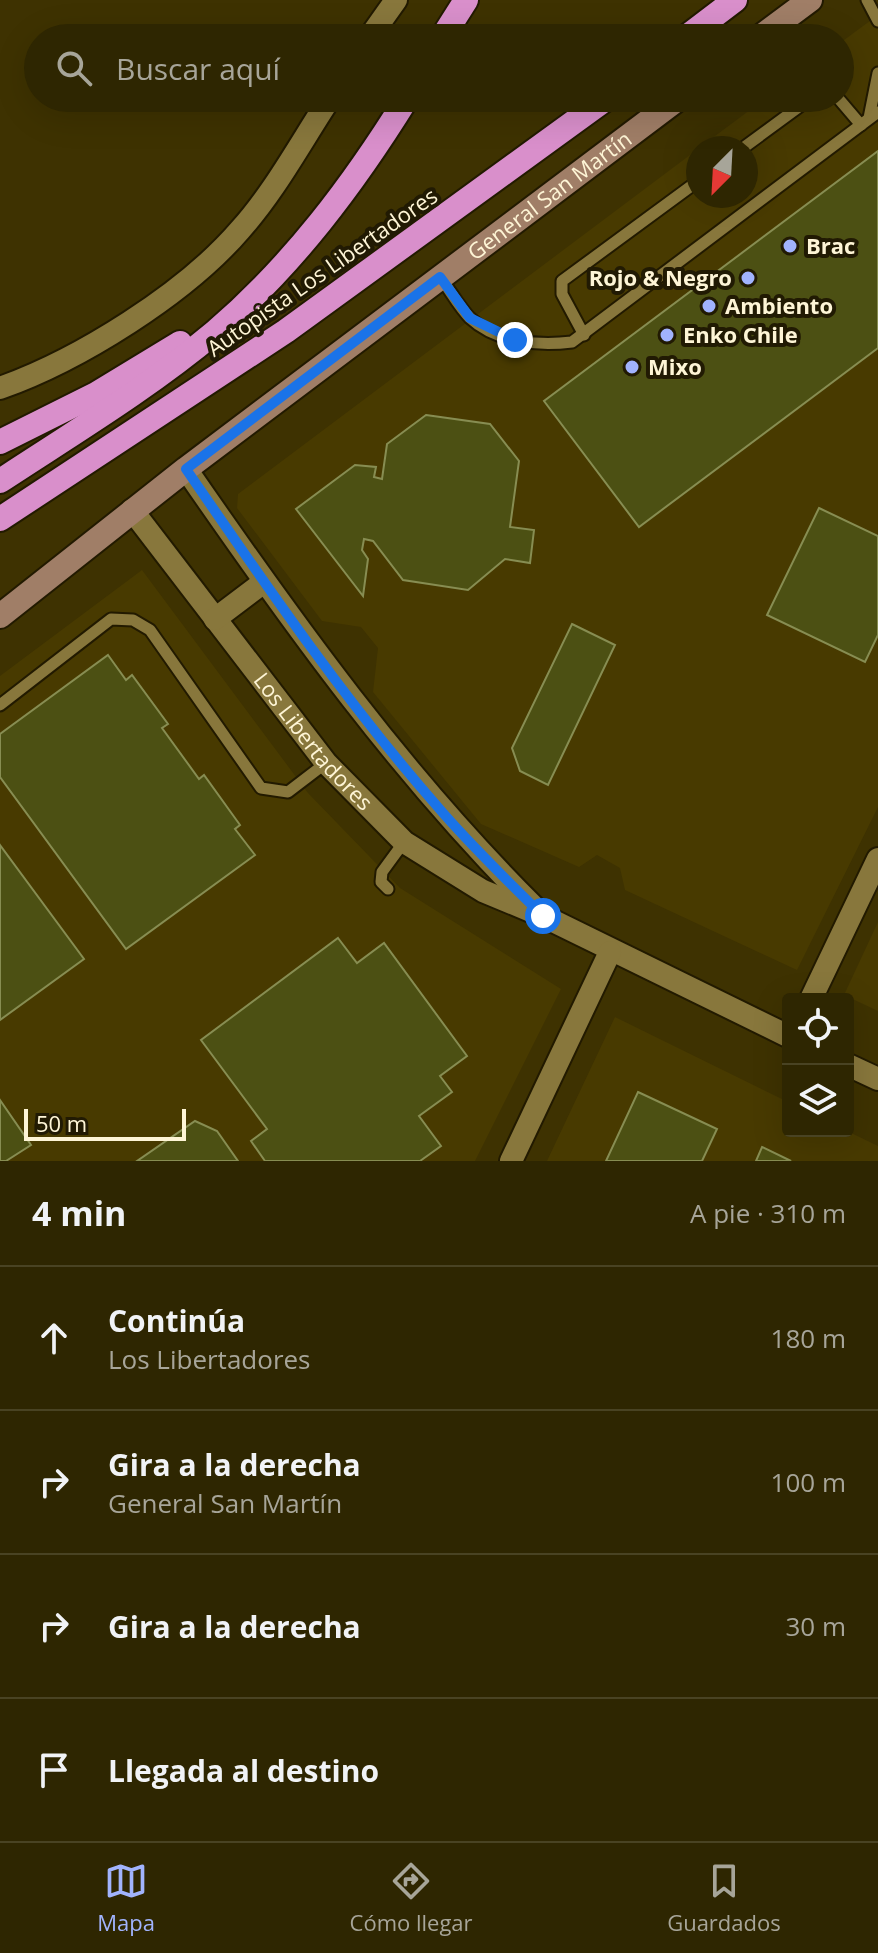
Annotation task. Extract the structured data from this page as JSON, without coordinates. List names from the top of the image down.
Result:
{
  "streets": {
    "highway": ["Autopista Los Libertadores"],
    "street": ["General San Martín", "Los Libertadores"]
  },
  "crossings": [
    ["General San Martín", "Los Libertadores"]
  ],
  "places": [
    "Brac",
    "Rojo & Negro",
    "Ambiento",
    "Enko Chile",
    "Mixo"
  ],
  "scale_bar": "50 m",
  "north": "bottom left",
  "page": {
    "search": "Buscar aquí",
    "scale": "50 m",
    "heading": ["4 min", "A pie · 310 m"],
    "list": [
      ["Continúa", "Los Libertadores", "180 m"],
      ["Gira a la derecha", "General San Martín", "100 m"],
      ["Gira a la derecha", "30 m"],
      "Llegada al destino"
    ],
    "nav": ["Mapa", "Cómo llegar", "Guardados"]
  }
}
